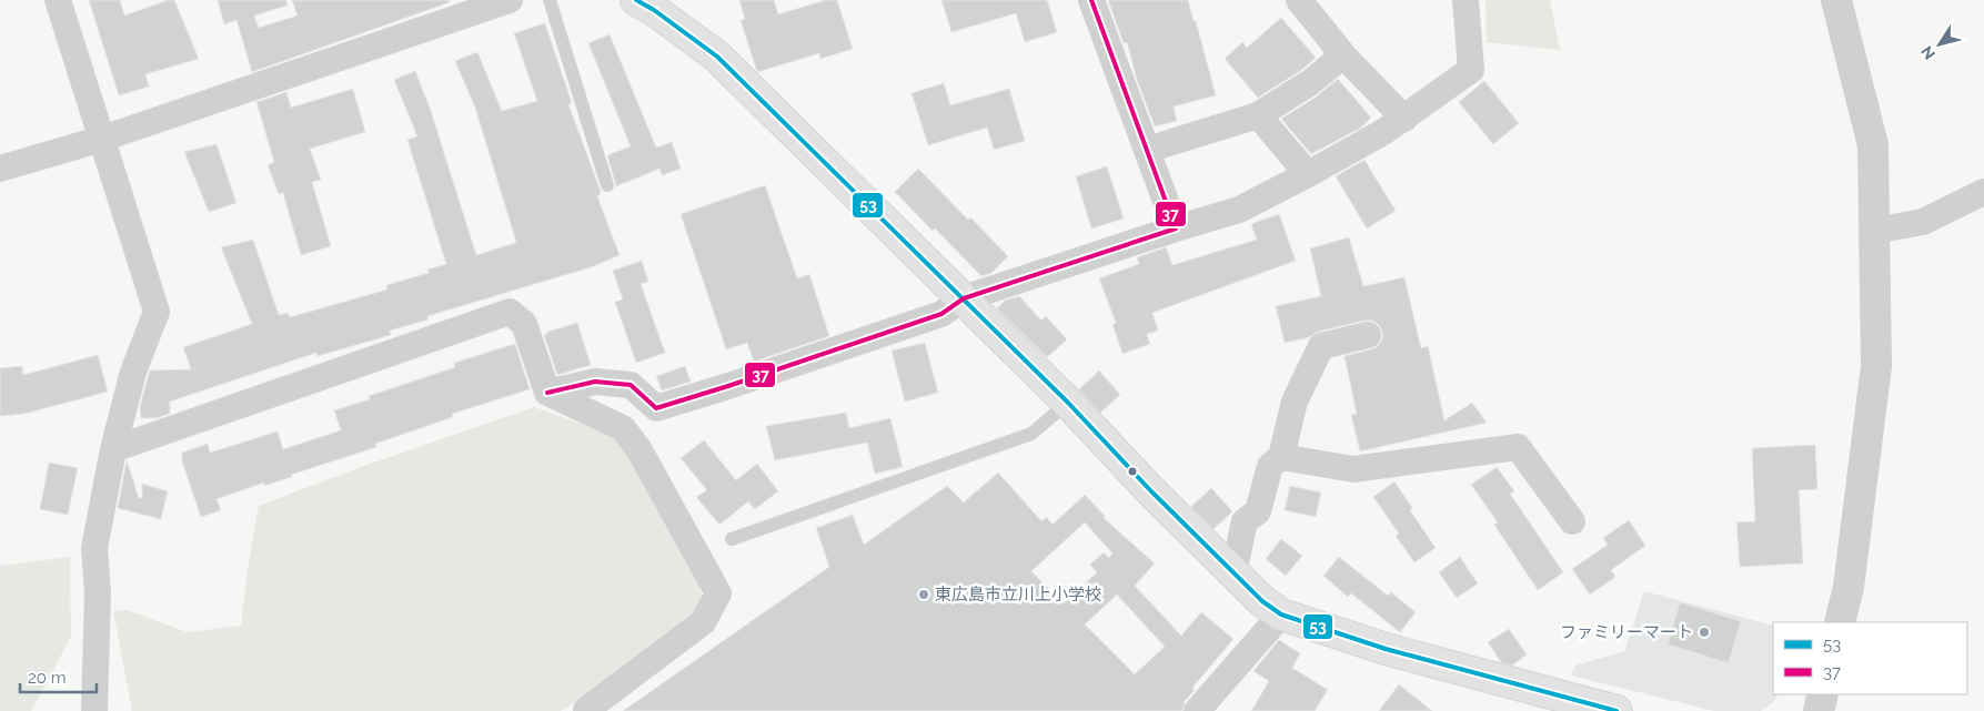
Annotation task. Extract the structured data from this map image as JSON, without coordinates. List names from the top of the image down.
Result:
{
  "places": ["東広島市立川上小学校", "ファミリーマート"],
  "lines": ["transit line 53", "transit line 37"],
  "legend": ["53", "37"],
  "scale_bar": "20 m",
  "north": "bottom left"
}
